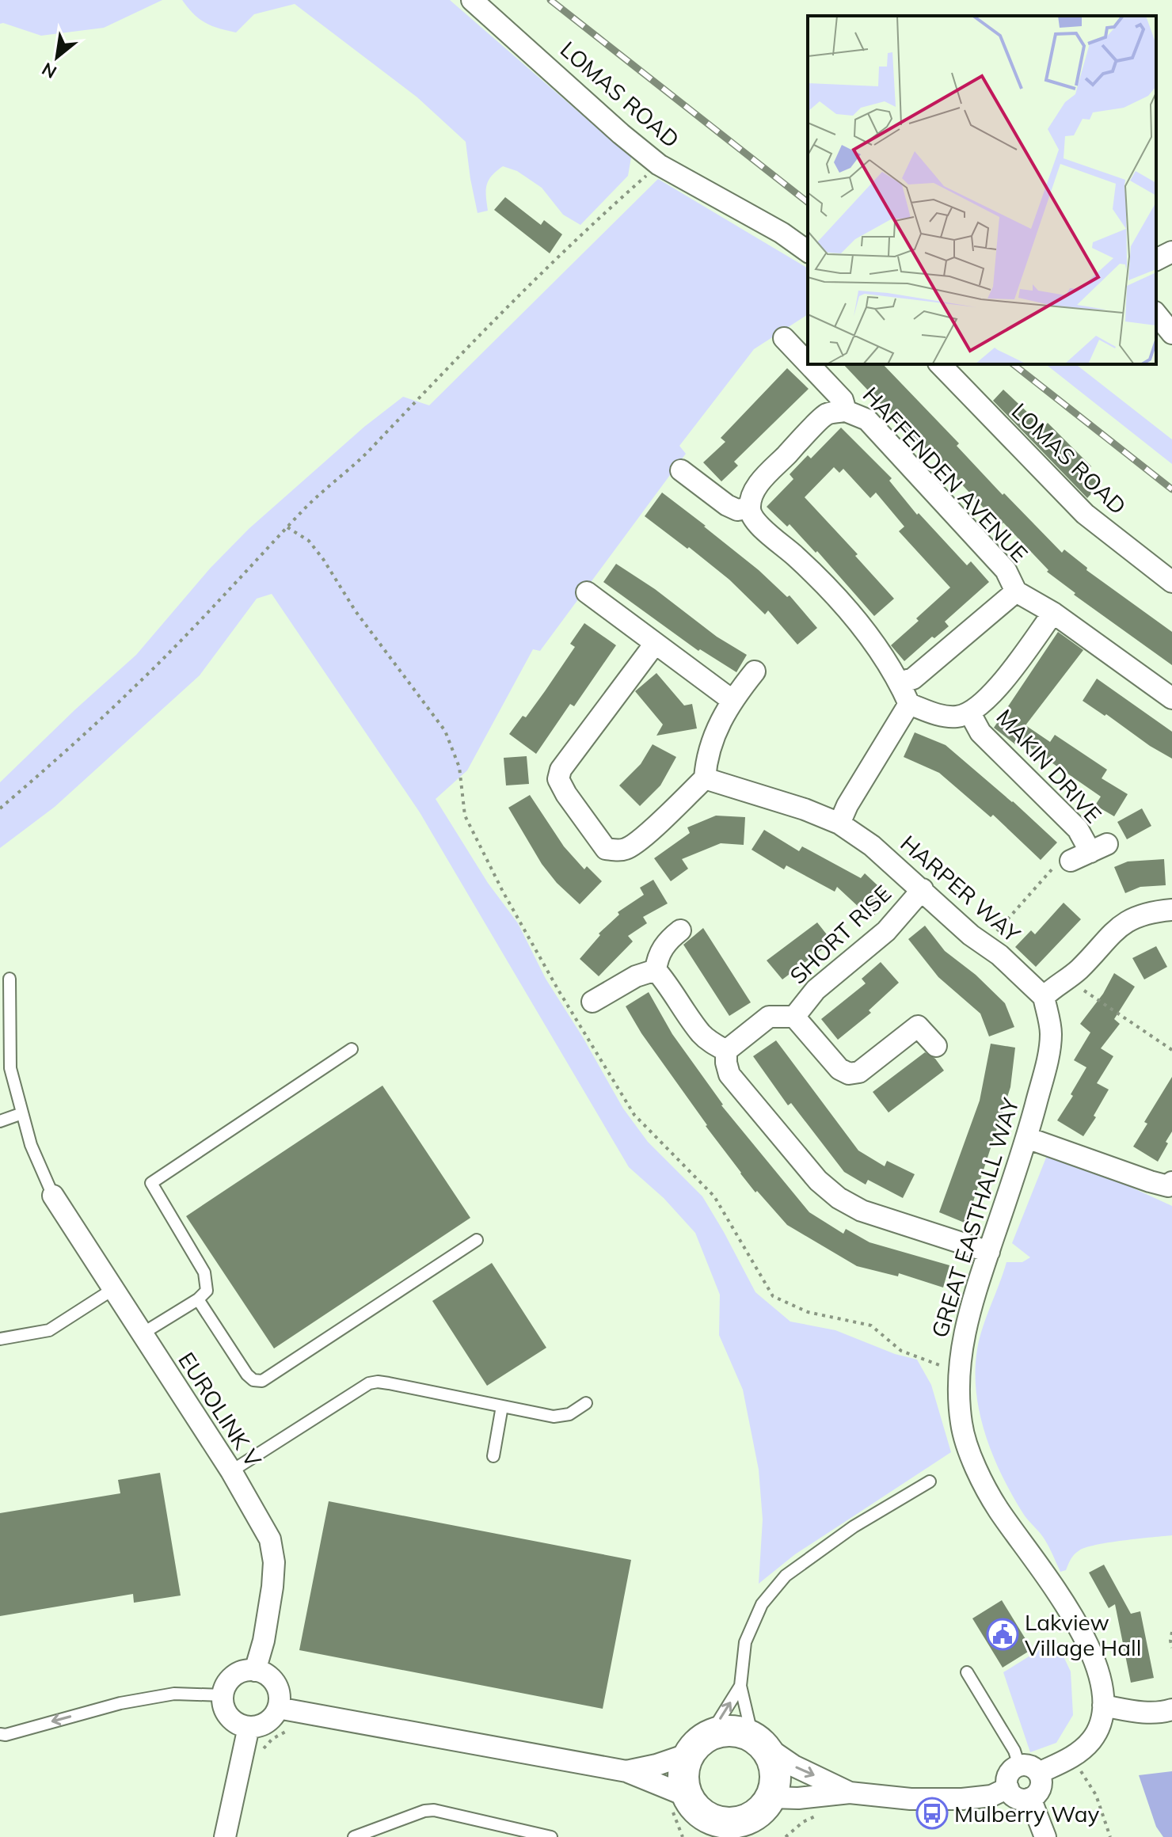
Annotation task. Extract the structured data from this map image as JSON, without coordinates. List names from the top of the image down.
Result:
{
  "streets": {
    "street": [
      "LOMAS ROAD",
      "HAFFENDEN AVENUE",
      "MAKIN DRIVE",
      "HARPER WAY",
      "SHORT RISE",
      "GREAT EASTHALL WAY",
      "EUROLINK V"
    ]
  },
  "crossings": [
    ["HAFFENDEN AVENUE", "MAKIN DRIVE"],
    ["HARPER WAY", "SHORT RISE"],
    ["HARPER WAY", "GREAT EASTHALL WAY"]
  ],
  "places": {
    "public building": ["Lakview Village Hall"],
    "bus stop": ["Mulberry Way"]
  },
  "north": "bottom left"
}
